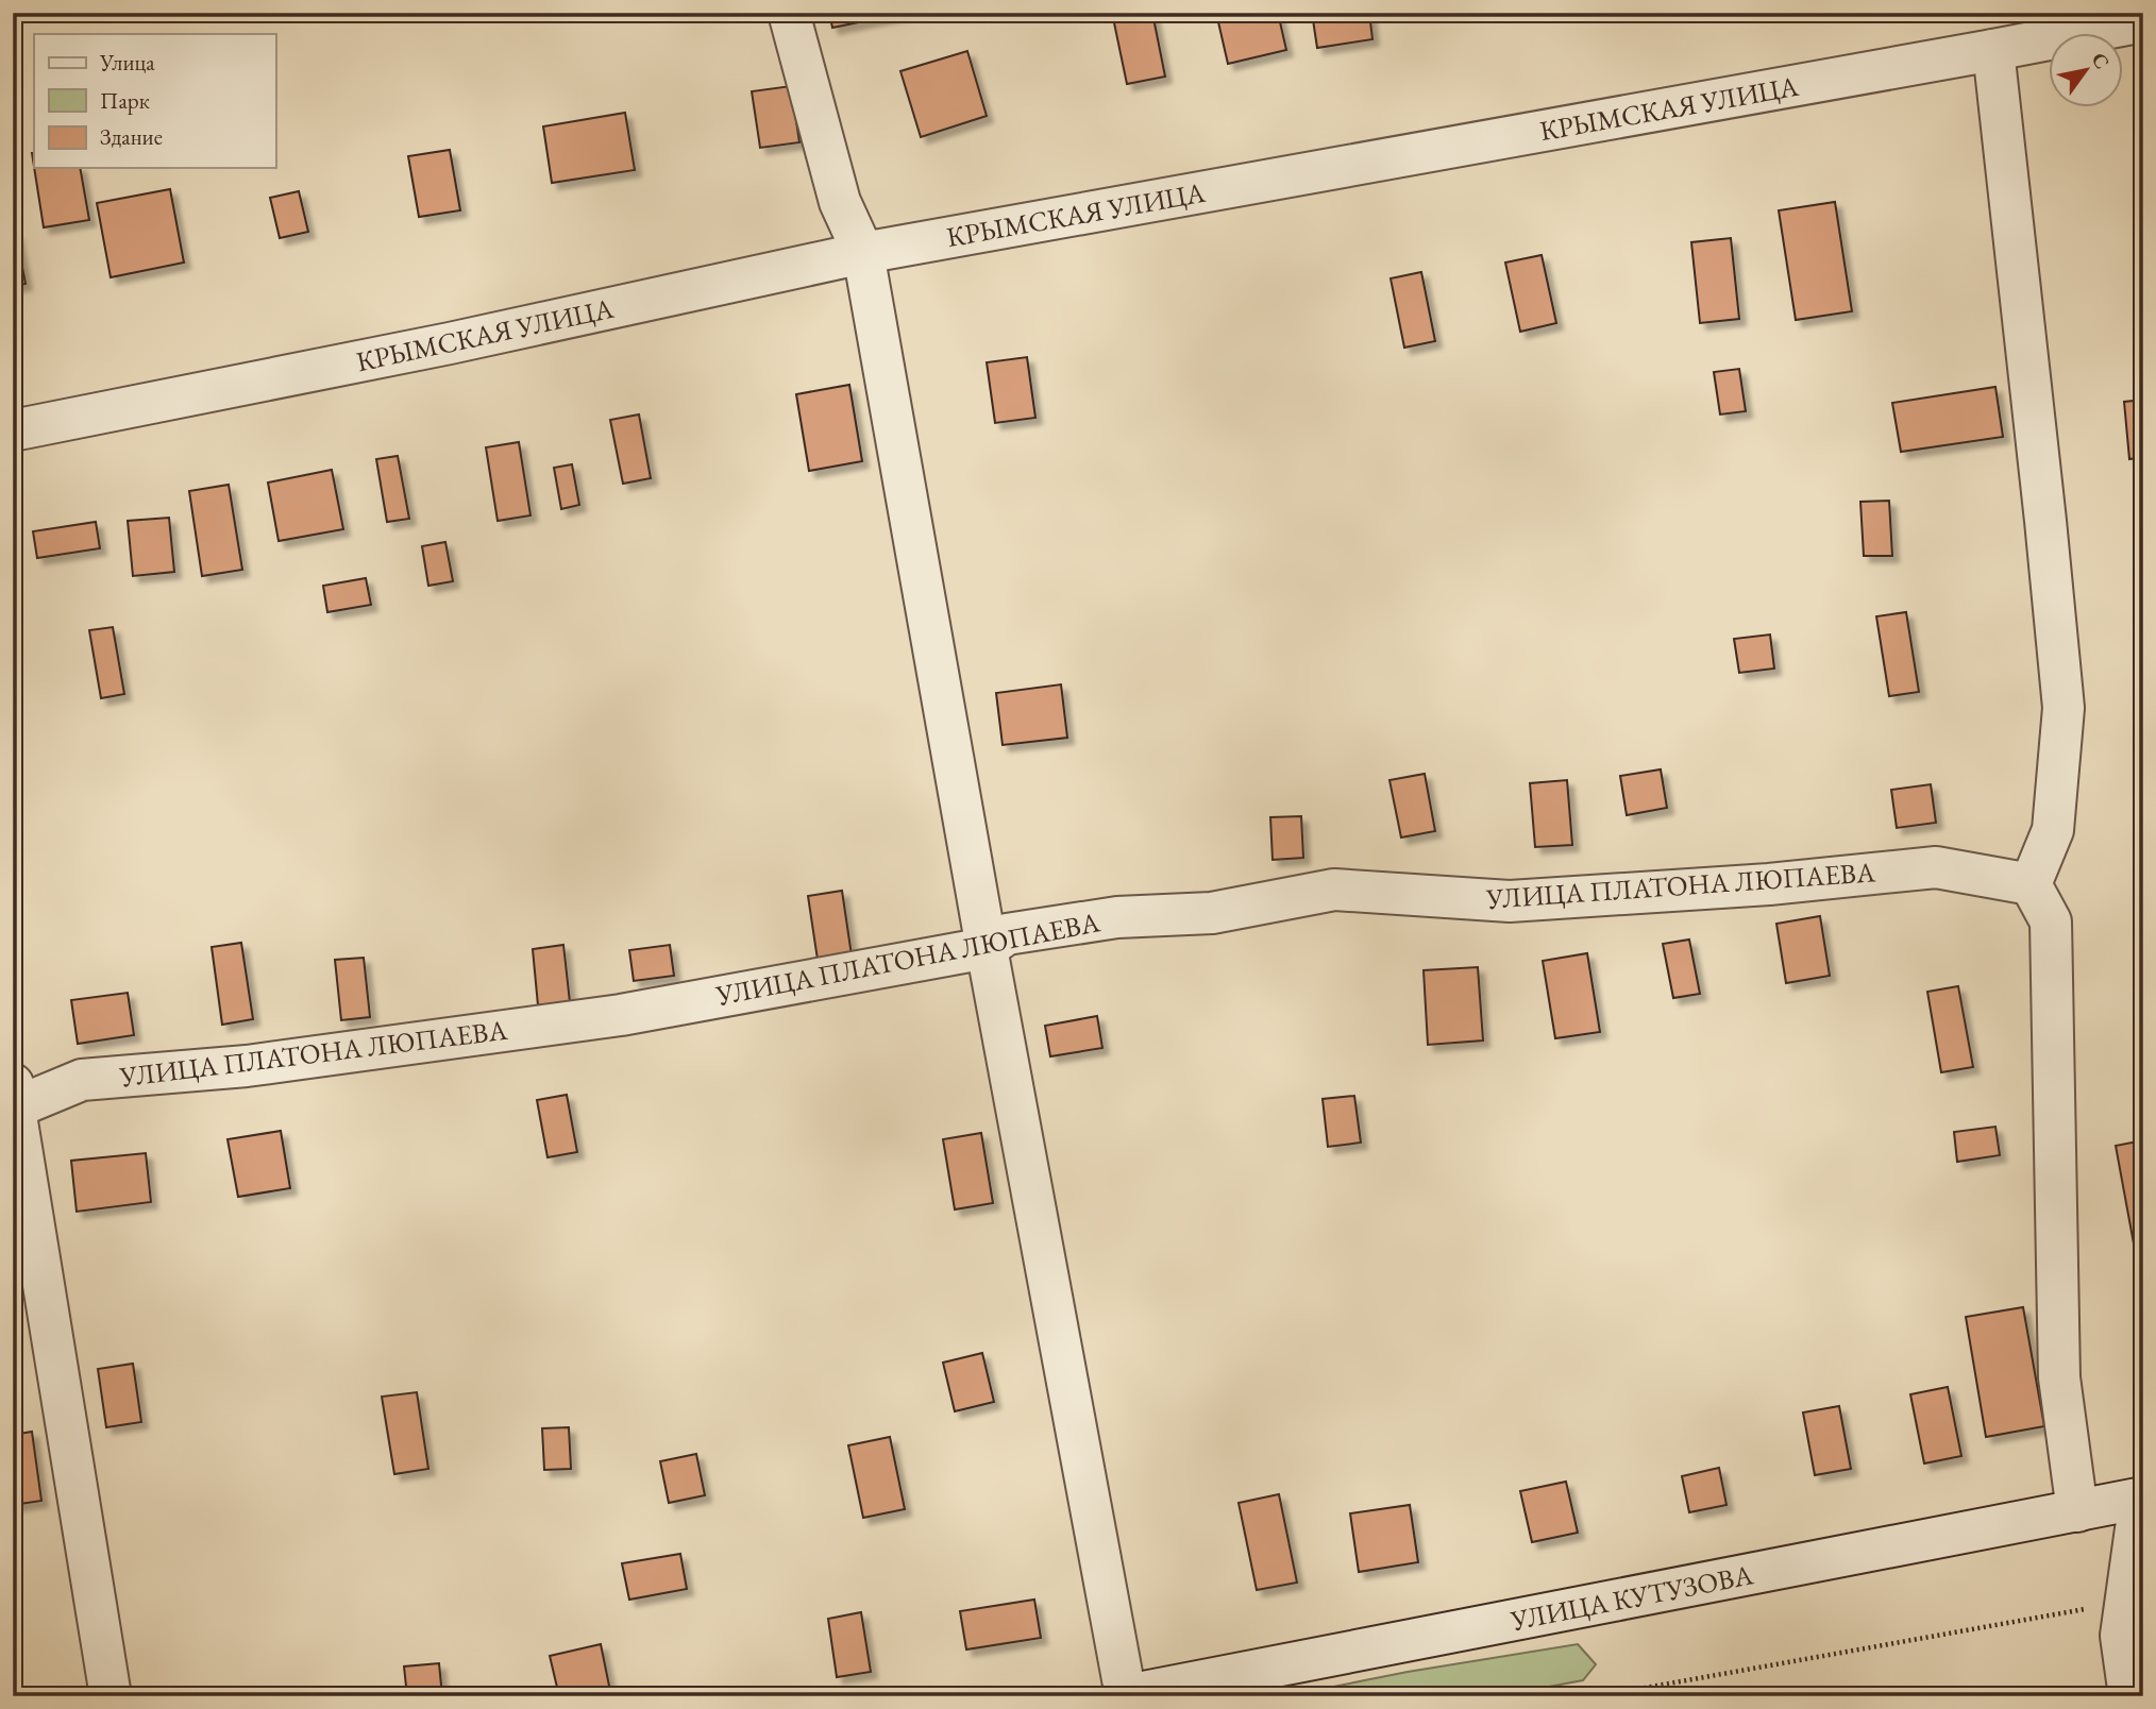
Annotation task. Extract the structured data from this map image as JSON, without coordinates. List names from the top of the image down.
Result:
{
  "streets": {
    "street": ["КРЫМСКАЯ УЛИЦА", "УЛИЦА ПЛАТОНА ЛЮПАЕВА", "УЛИЦА КУТУЗОВА"]
  },
  "legend": ["Улица", "Парк", "Здание"],
  "north": "top right"
}
